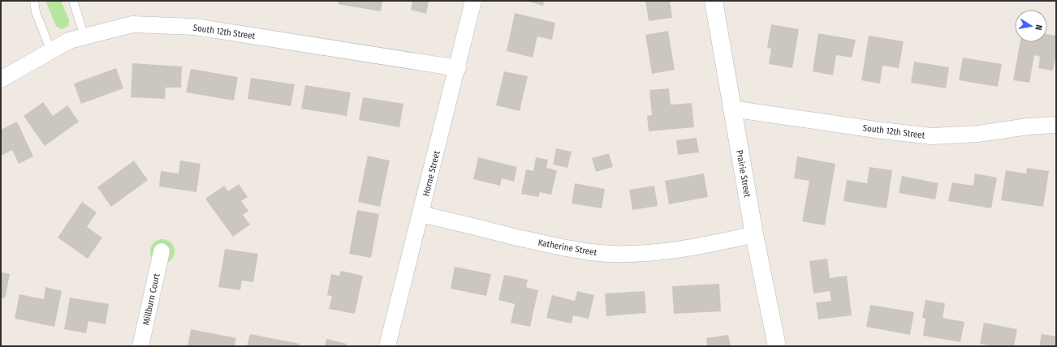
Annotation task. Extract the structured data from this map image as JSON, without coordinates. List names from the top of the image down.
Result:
{
  "streets": {
    "street": [
      "South 12th Street",
      "Horne Street",
      "Prairie Street",
      "Katherine Street",
      "Millburn Court"
    ]
  },
  "crossings": [
    ["South 12th Street", "Horne Street"],
    ["South 12th Street", "Prairie Street"],
    ["Horne Street", "Katherine Street"],
    ["Prairie Street", "Katherine Street"]
  ],
  "north": "right"
}
